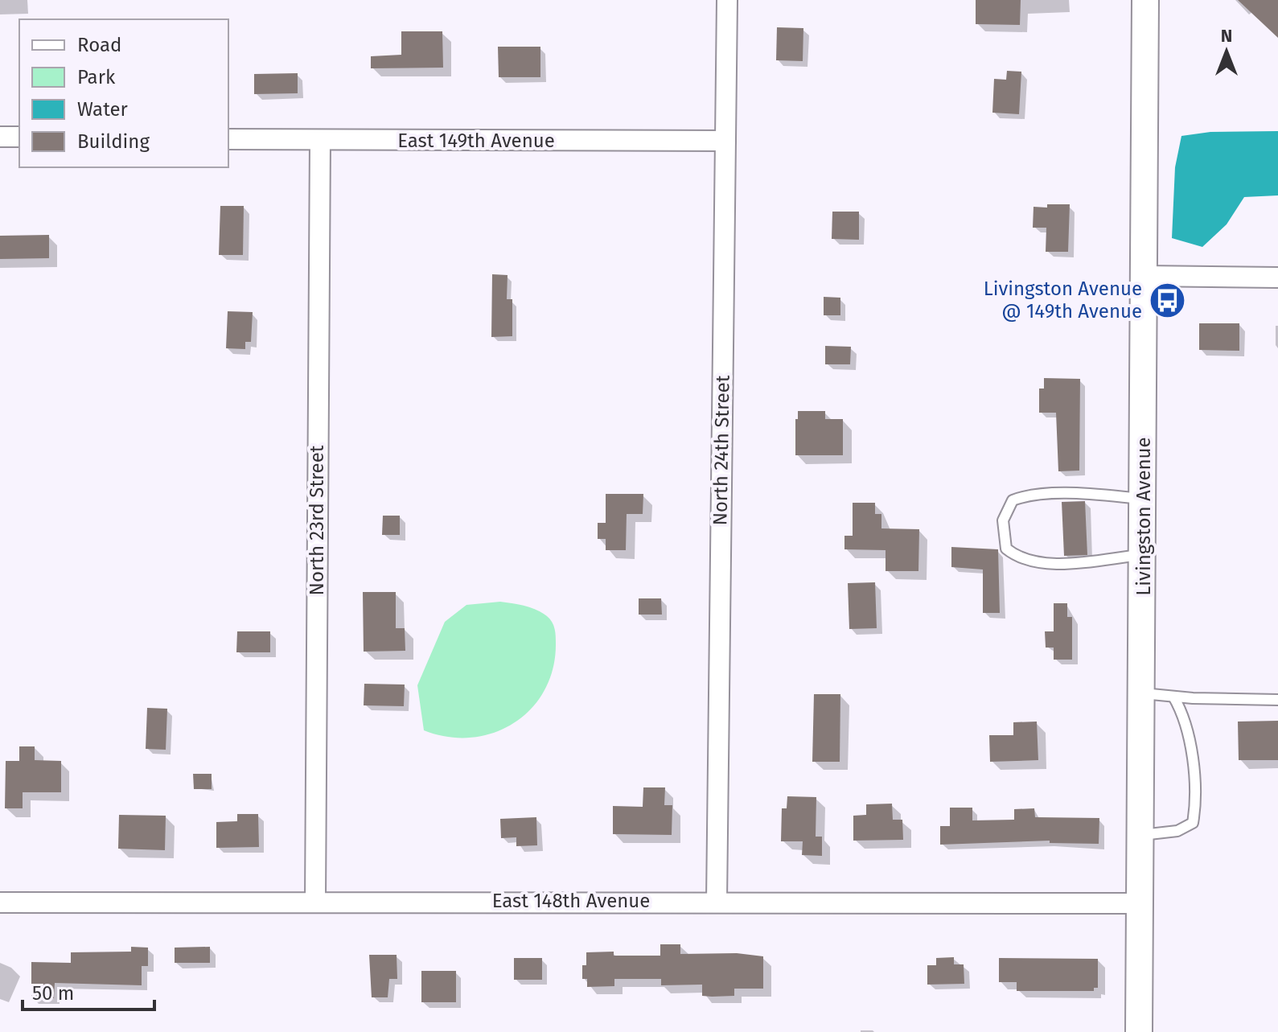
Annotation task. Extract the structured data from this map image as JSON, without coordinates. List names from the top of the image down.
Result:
{
  "streets": {
    "street": [
      "East 149th Avenue",
      "North 24th Street",
      "Livingston Avenue",
      "North 23rd Street",
      "East 148th Avenue"
    ]
  },
  "crossings": [
    ["East 149th Avenue", "North 24th Street"],
    ["East 149th Avenue", "North 23rd Street"],
    ["North 24th Street", "East 148th Avenue"],
    ["Livingston Avenue", "East 148th Avenue"],
    ["North 23rd Street", "East 148th Avenue"]
  ],
  "places": {
    "bus stop": ["Livingston Avenue @ 149th Avenue"]
  },
  "legend": [
    "Road",
    "Park",
    "Water",
    "Building"
  ],
  "scale_bar": "50 m",
  "north": "top"
}
